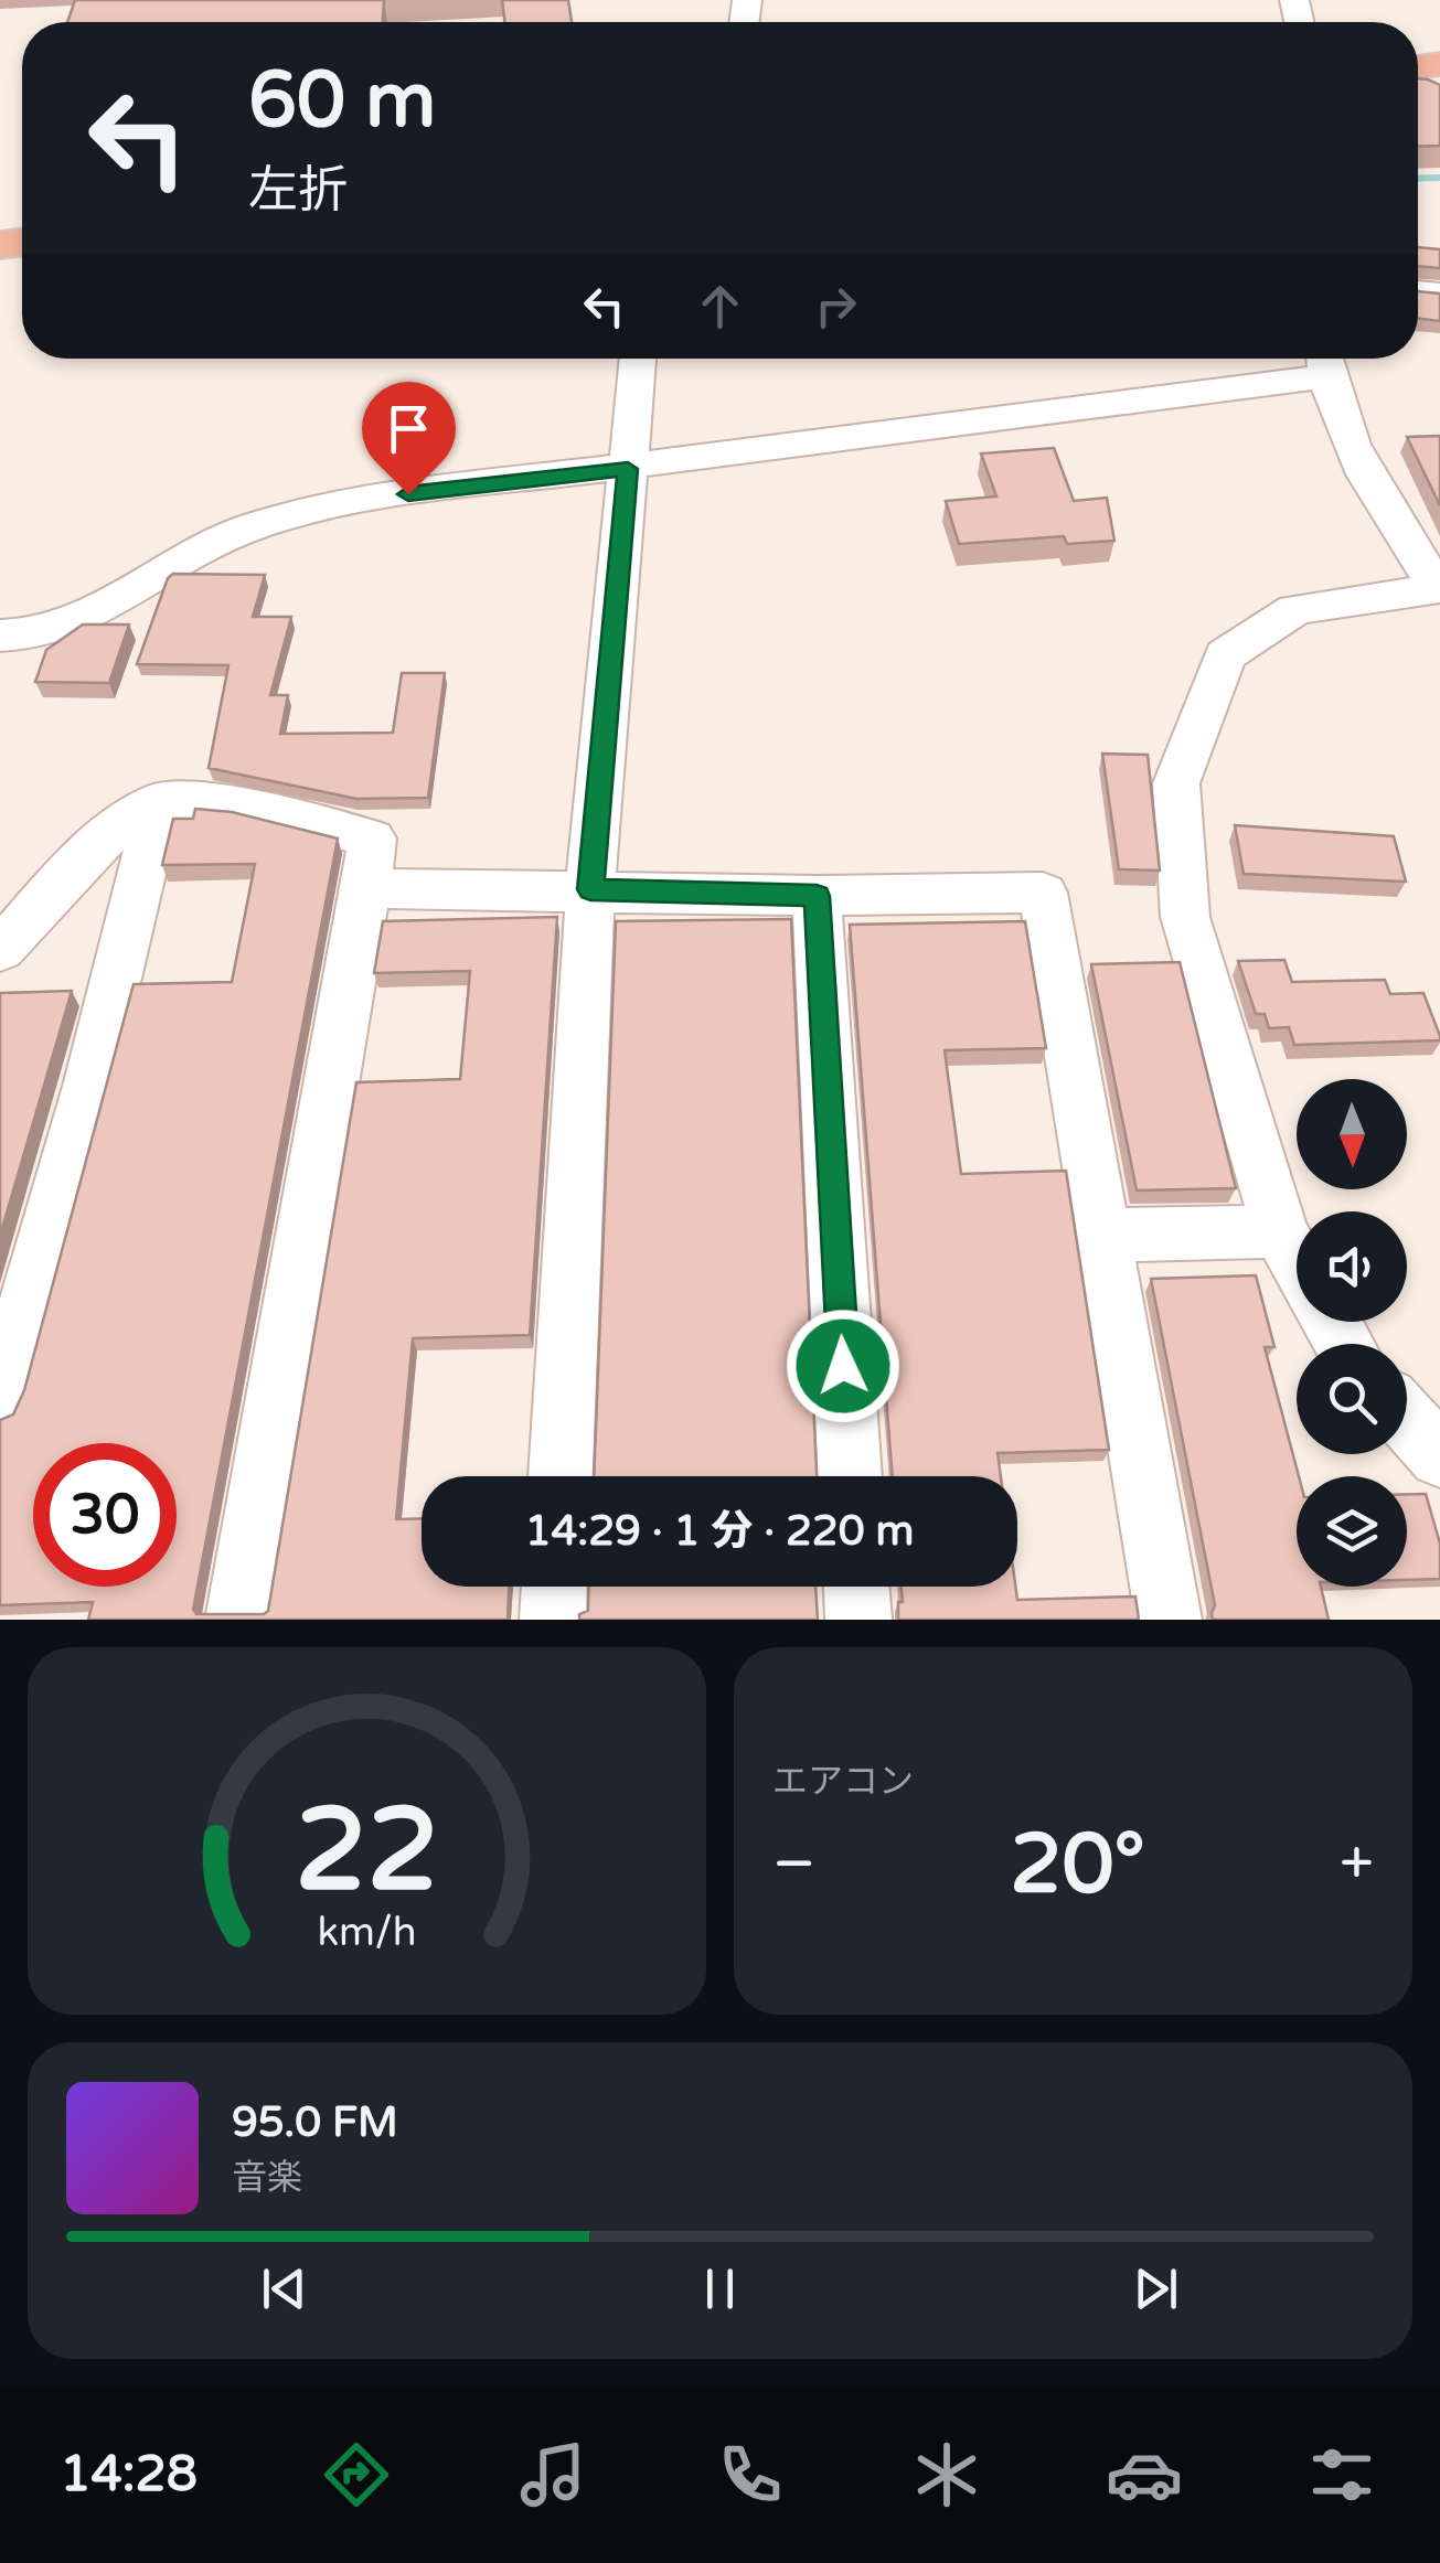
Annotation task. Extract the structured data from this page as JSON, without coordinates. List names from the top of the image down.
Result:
{
  "north": "bottom",
  "page": {
    "turn": ["60 m", "左折"],
    "limit": "30",
    "trip": "14:29 · 1 分 · 220 m",
    "tile": "エアコン",
    "heat": ["−", "20°", "+"],
    "song": ["95.0 FM", "音楽"],
    "tabs": "14:28",
    "gauge": ["22", "km/h"]
  }
}
